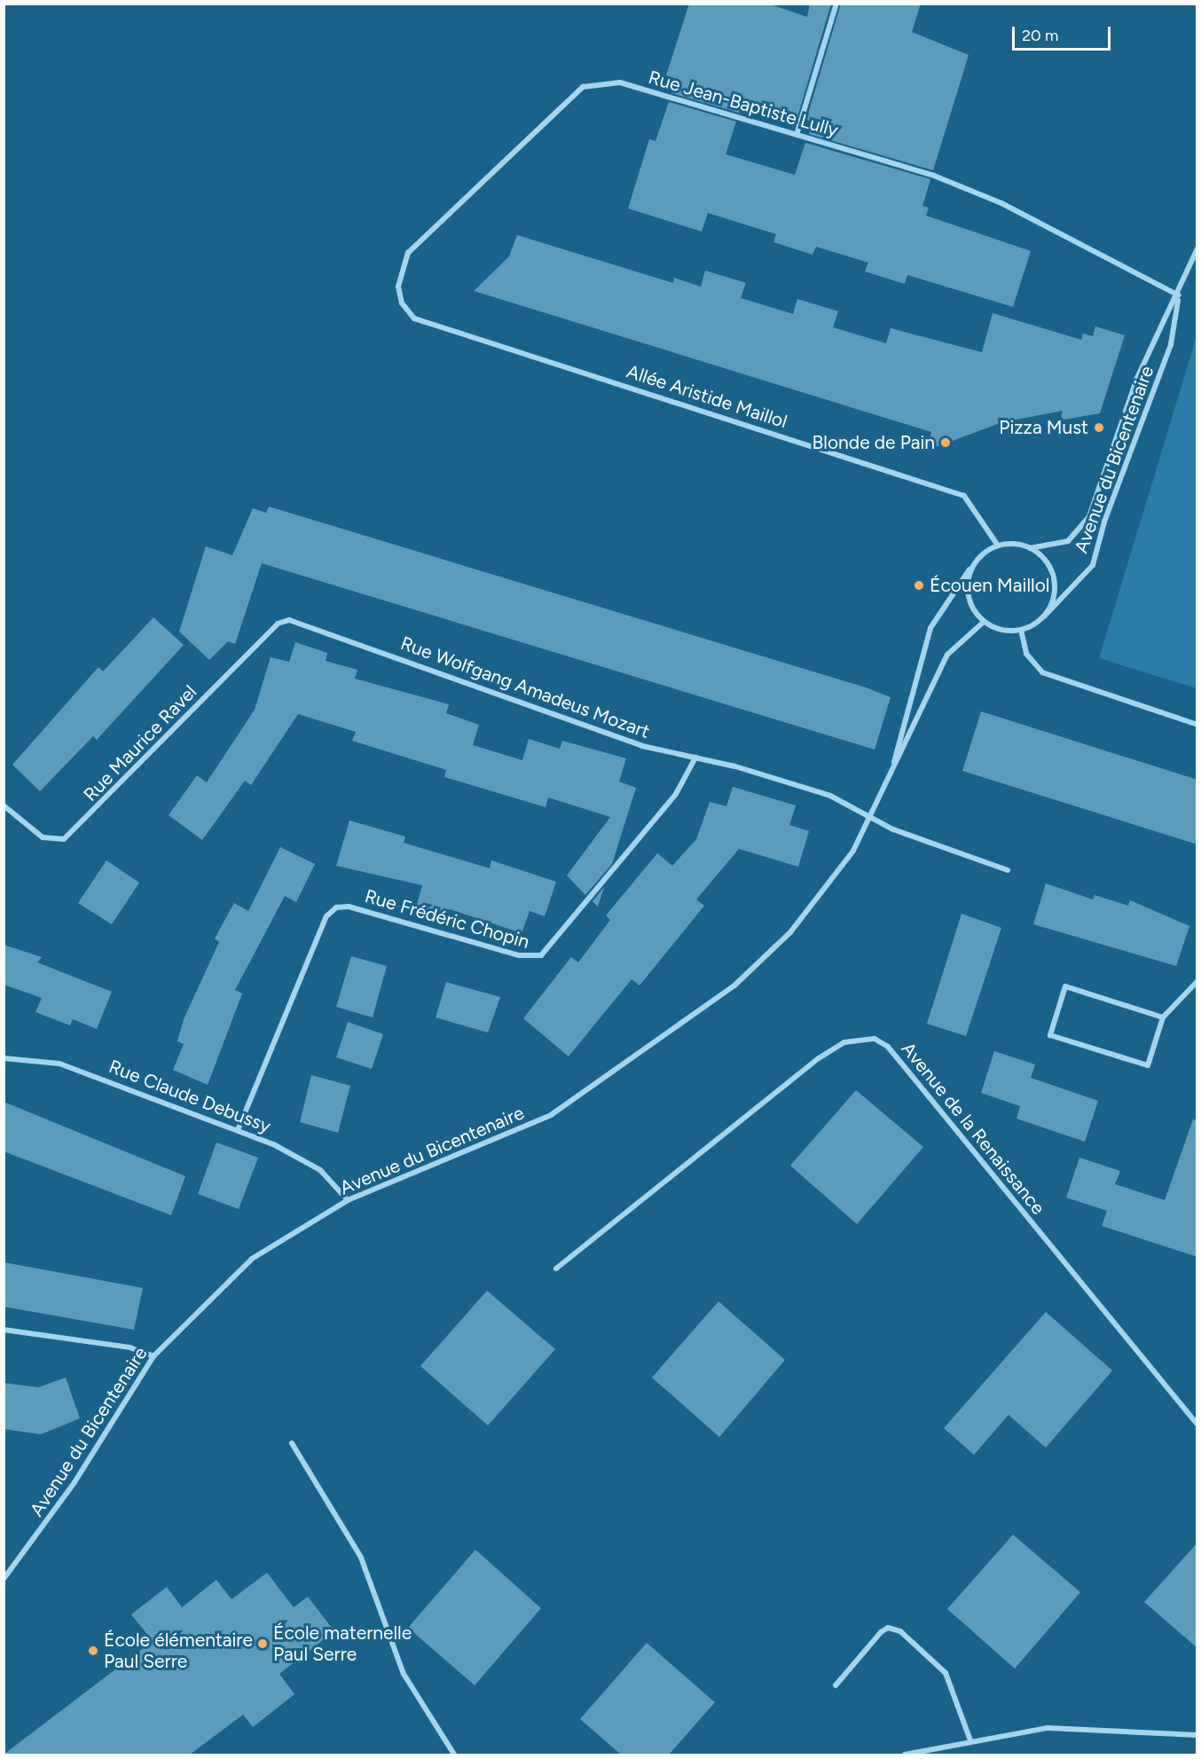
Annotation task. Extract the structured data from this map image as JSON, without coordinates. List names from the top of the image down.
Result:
{
  "streets": {
    "street": [
      "Rue Jean-Baptiste Lully",
      "Allée Aristide Maillol",
      "Avenue du Bicentenaire",
      "Rue Wolfgang Amadeus Mozart",
      "Rue Maurice Ravel",
      "Rue Frédéric Chopin",
      "Rue Claude Debussy",
      "Avenue de la Renaissance"
    ]
  },
  "crossings": [
    ["Rue Jean-Baptiste Lully", "Allée Aristide Maillol"],
    ["Rue Jean-Baptiste Lully", "Avenue du Bicentenaire"],
    ["Allée Aristide Maillol", "Avenue du Bicentenaire"],
    ["Avenue du Bicentenaire", "Rue Wolfgang Amadeus Mozart"],
    ["Avenue du Bicentenaire", "Rue Claude Debussy"],
    ["Rue Wolfgang Amadeus Mozart", "Rue Maurice Ravel"],
    ["Rue Wolfgang Amadeus Mozart", "Rue Frédéric Chopin"],
    ["Rue Frédéric Chopin", "Rue Claude Debussy"]
  ],
  "places": [
    "Pizza Must",
    "Blonde de Pain",
    "Écouen Maillol",
    "École maternelle Paul Serre",
    "École élémentaire Paul Serre"
  ],
  "scale_bar": "20 m"
}
